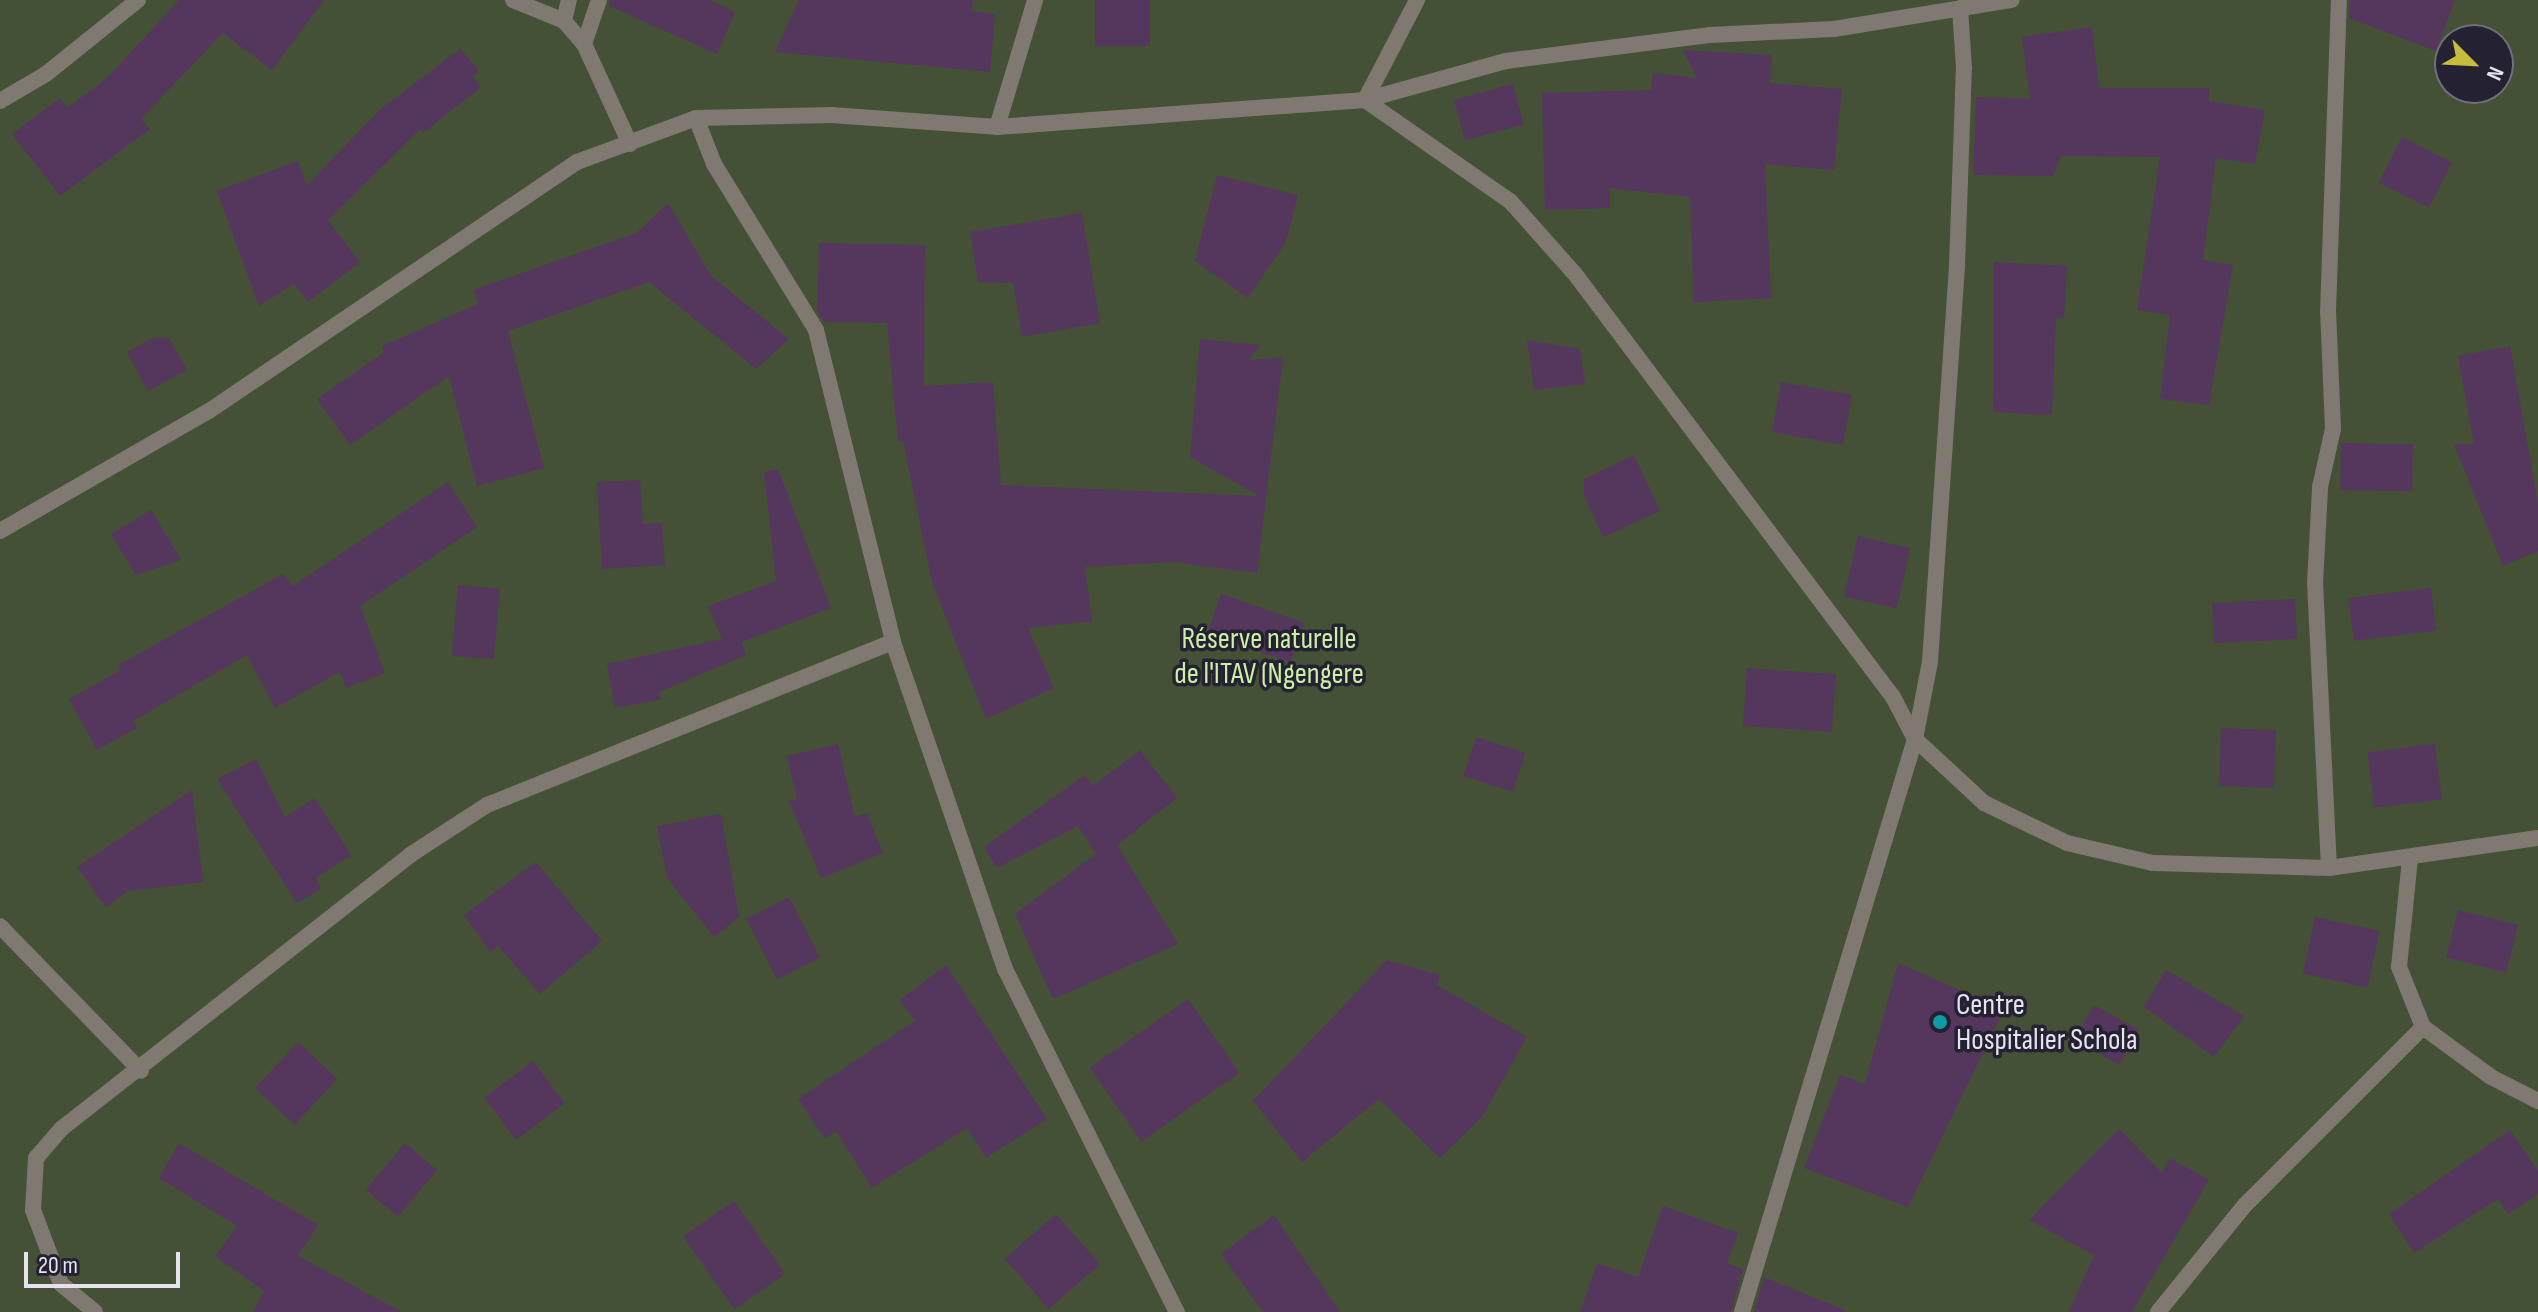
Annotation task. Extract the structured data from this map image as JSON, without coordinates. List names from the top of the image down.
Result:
{
  "parks": ["Réserve naturelle de l'ITAV (Ngengere"],
  "places": ["Centre Hospitalier Schola"],
  "scale_bar": "20 m",
  "north": "bottom right"
}
